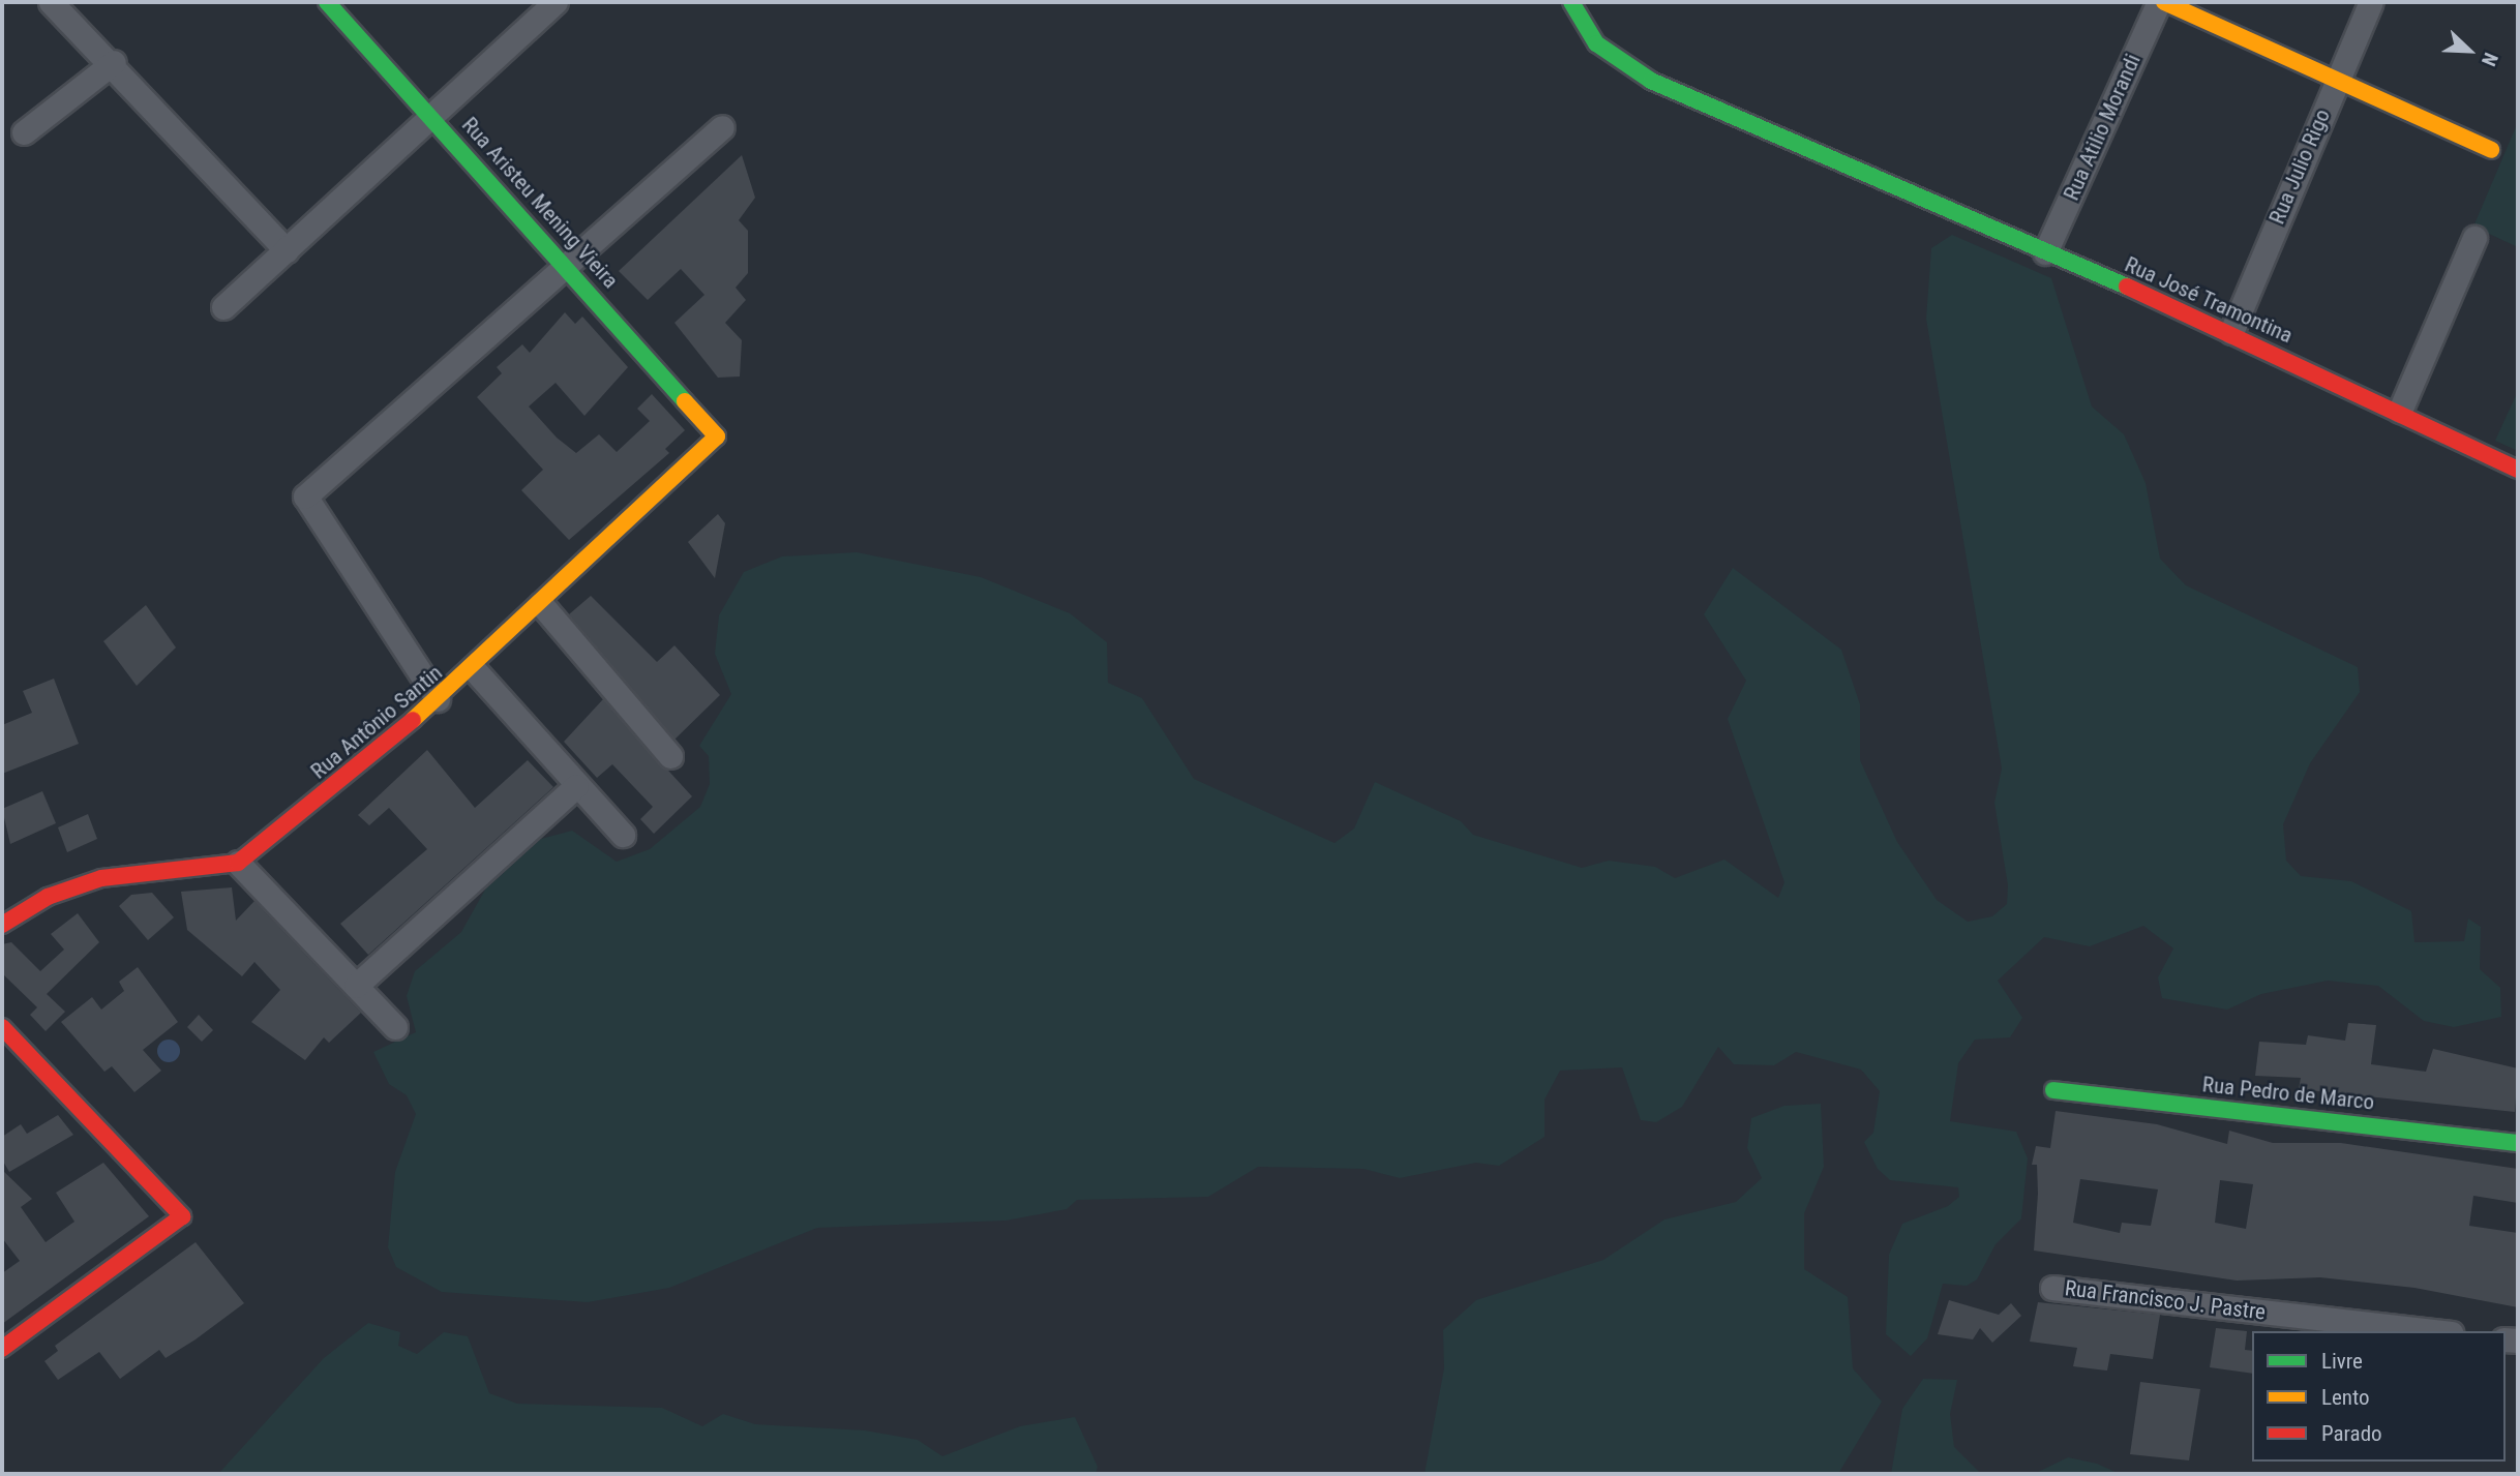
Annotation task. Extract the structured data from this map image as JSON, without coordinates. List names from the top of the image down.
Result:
{
  "streets": {
    "street": [
      "Rua Atilio Morandi",
      "Rua Julio Rigo",
      "Rua Aristeu Mening Vieira",
      "Rua José Tramontina",
      "Rua Antônio Santin",
      "Rua Pedro de Marco",
      "Rua Francisco J. Pastre"
    ]
  },
  "crossings": [
    ["Rua Atilio Morandi", "Rua José Tramontina"],
    ["Rua Julio Rigo", "Rua José Tramontina"],
    ["Rua Aristeu Mening Vieira", "Rua Antônio Santin"]
  ],
  "legend": ["Livre", "Lento", "Parado"],
  "north": "bottom right"
}
